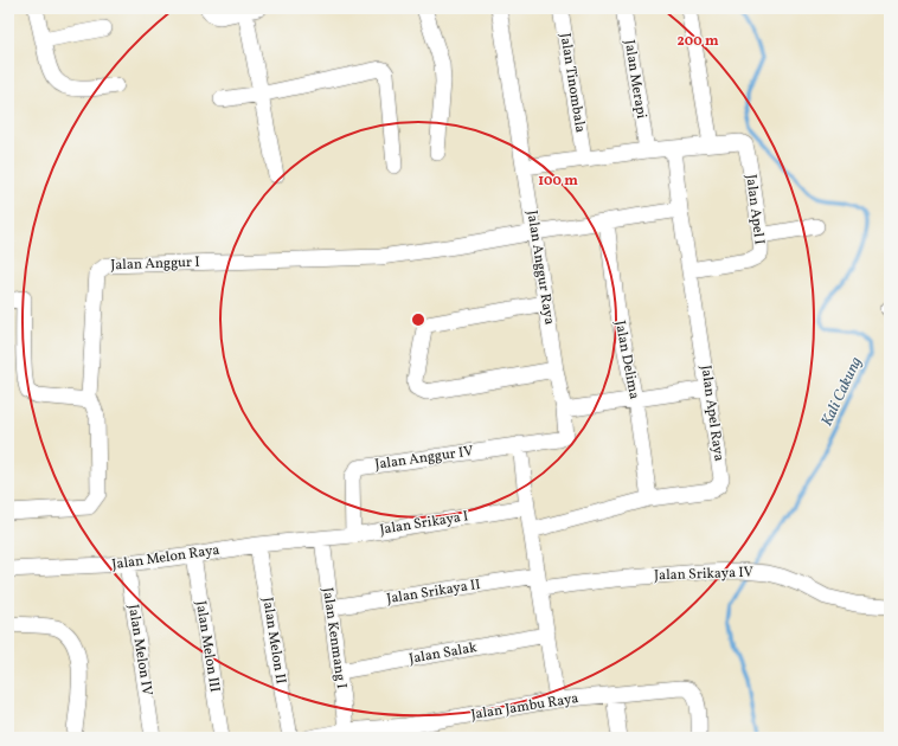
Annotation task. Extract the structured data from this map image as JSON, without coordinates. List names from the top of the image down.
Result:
{
  "streets": {
    "street": [
      "Jalan Merapi",
      "Jalan Tinombala",
      "Jalan Apel I",
      "Jalan Anggur I",
      "Jalan Anggur Raya",
      "Jalan Delima",
      "Jalan Apel Raya",
      "Jalan Anggur IV",
      "Jalan Srikaya I",
      "Jalan Melon Raya",
      "Jalan Srikaya IV",
      "Jalan Srikaya II",
      "Jalan Kenmang I",
      "Jalan Melon II",
      "Jalan Melon III",
      "Jalan Melon IV",
      "Jalan Salak",
      "Jalan Jambu Raya"
    ]
  },
  "crossings": [
    ["Jalan Apel I", "Jalan Apel Raya"],
    ["Jalan Anggur I", "Jalan Anggur Raya"],
    ["Jalan Anggur I", "Jalan Delima"],
    ["Jalan Anggur I", "Jalan Apel Raya"],
    ["Jalan Anggur Raya", "Jalan Anggur IV"],
    ["Jalan Delima", "Jalan Apel Raya"],
    ["Jalan Anggur IV", "Jalan Srikaya I"],
    ["Jalan Srikaya I", "Jalan Melon Raya"],
    ["Jalan Srikaya I", "Jalan Kenmang I"],
    ["Jalan Melon Raya", "Jalan Kenmang I"],
    ["Jalan Melon Raya", "Jalan Melon II"],
    ["Jalan Melon Raya", "Jalan Melon III"],
    ["Jalan Melon Raya", "Jalan Melon IV"],
    ["Jalan Srikaya IV", "Jalan Srikaya II"],
    ["Jalan Srikaya II", "Jalan Kenmang I"],
    ["Jalan Kenmang I", "Jalan Salak"],
    ["Jalan Kenmang I", "Jalan Jambu Raya"]
  ],
  "water": ["Kali Cakung"],
  "rings": ["200 m", "100 m"]
}
